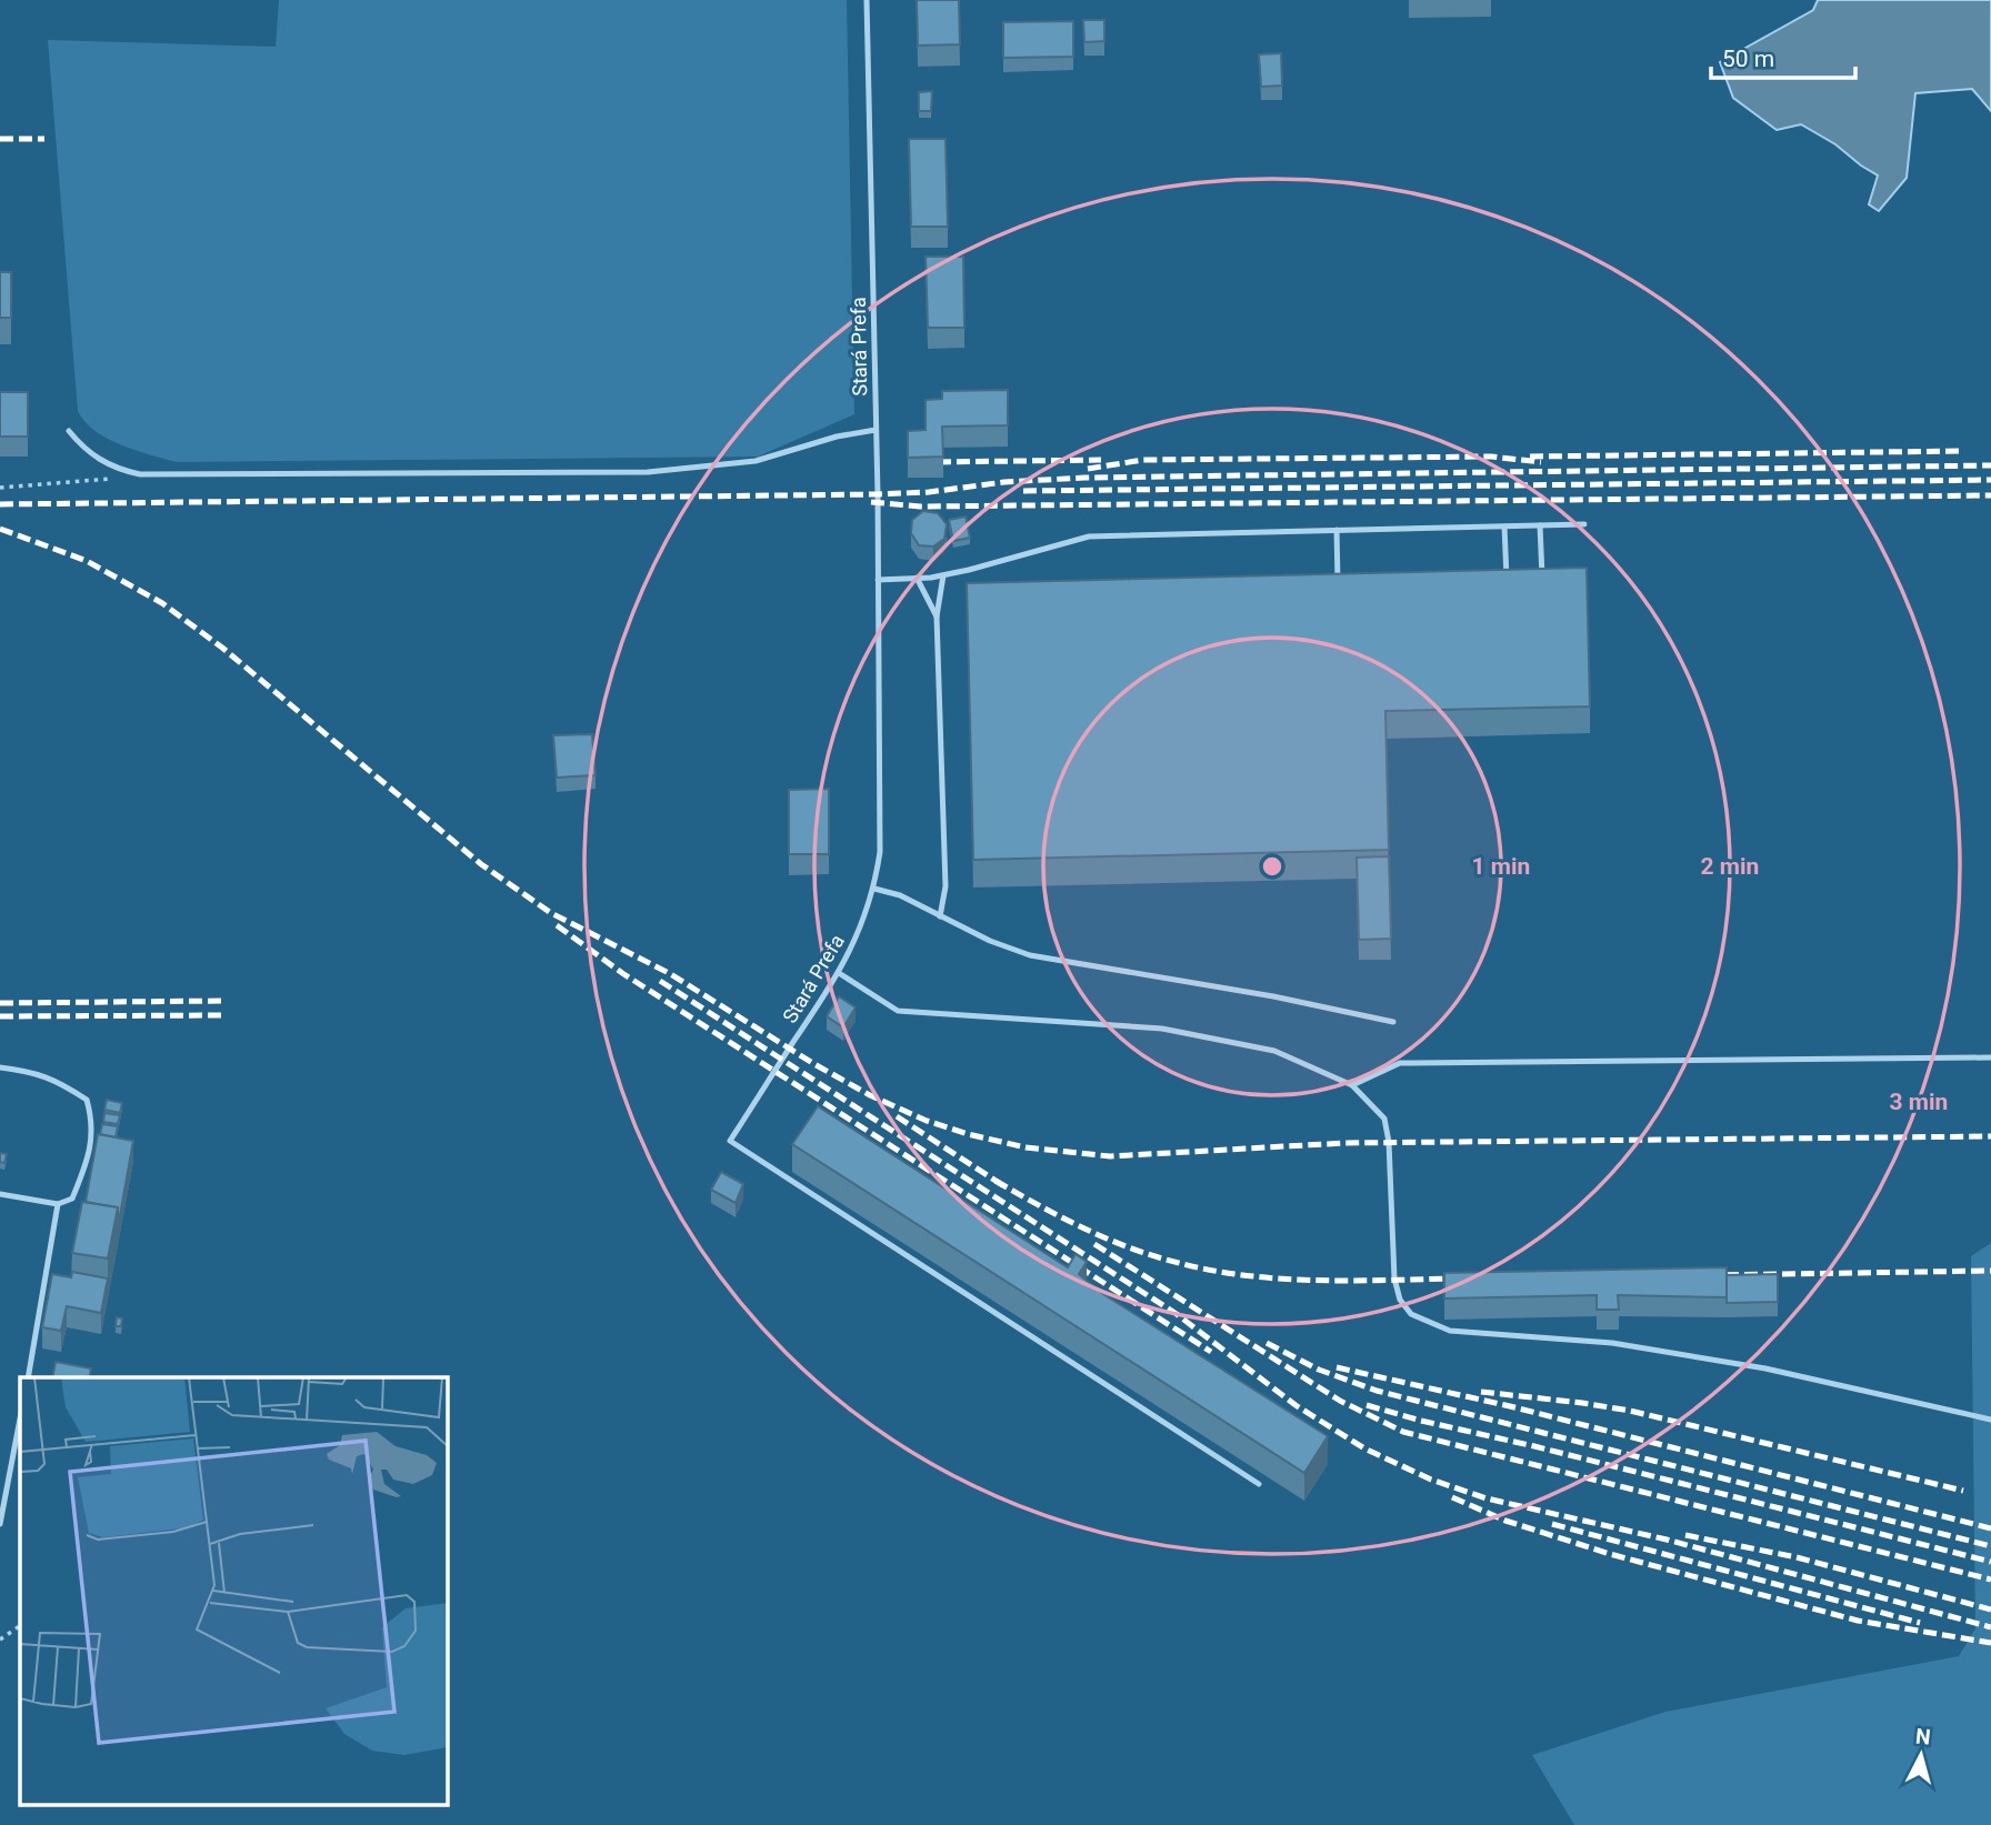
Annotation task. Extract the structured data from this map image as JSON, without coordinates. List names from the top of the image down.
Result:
{
  "streets": {
    "lane": ["Stará Prefa"]
  },
  "scale_bar": "50 m",
  "north": "top",
  "rings": ["1 min", "2 min", "3 min"]
}
